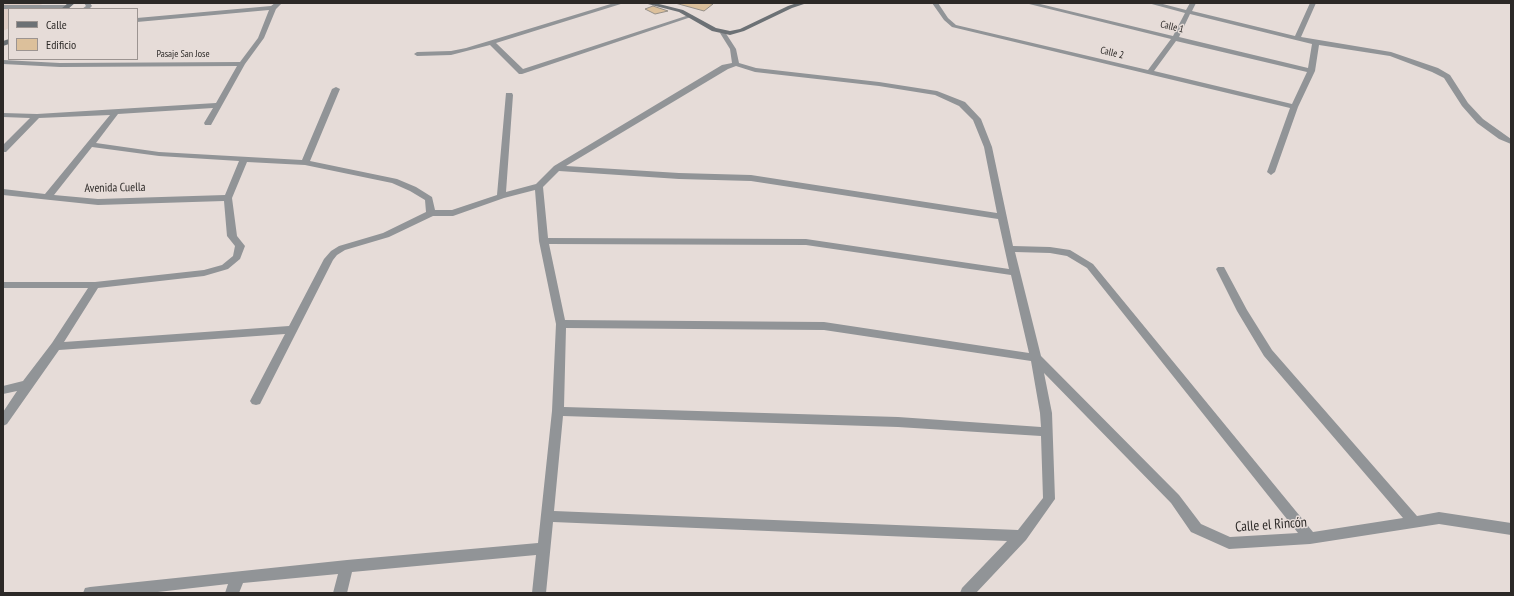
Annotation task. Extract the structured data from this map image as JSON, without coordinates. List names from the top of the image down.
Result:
{
  "streets": {
    "street": [
      "Calle 1",
      "Calle 2",
      "Pasaje San Jose",
      "Avenida Cuella",
      "Calle el Rincón"
    ]
  },
  "legend": ["Calle", "Edificio"]
}
